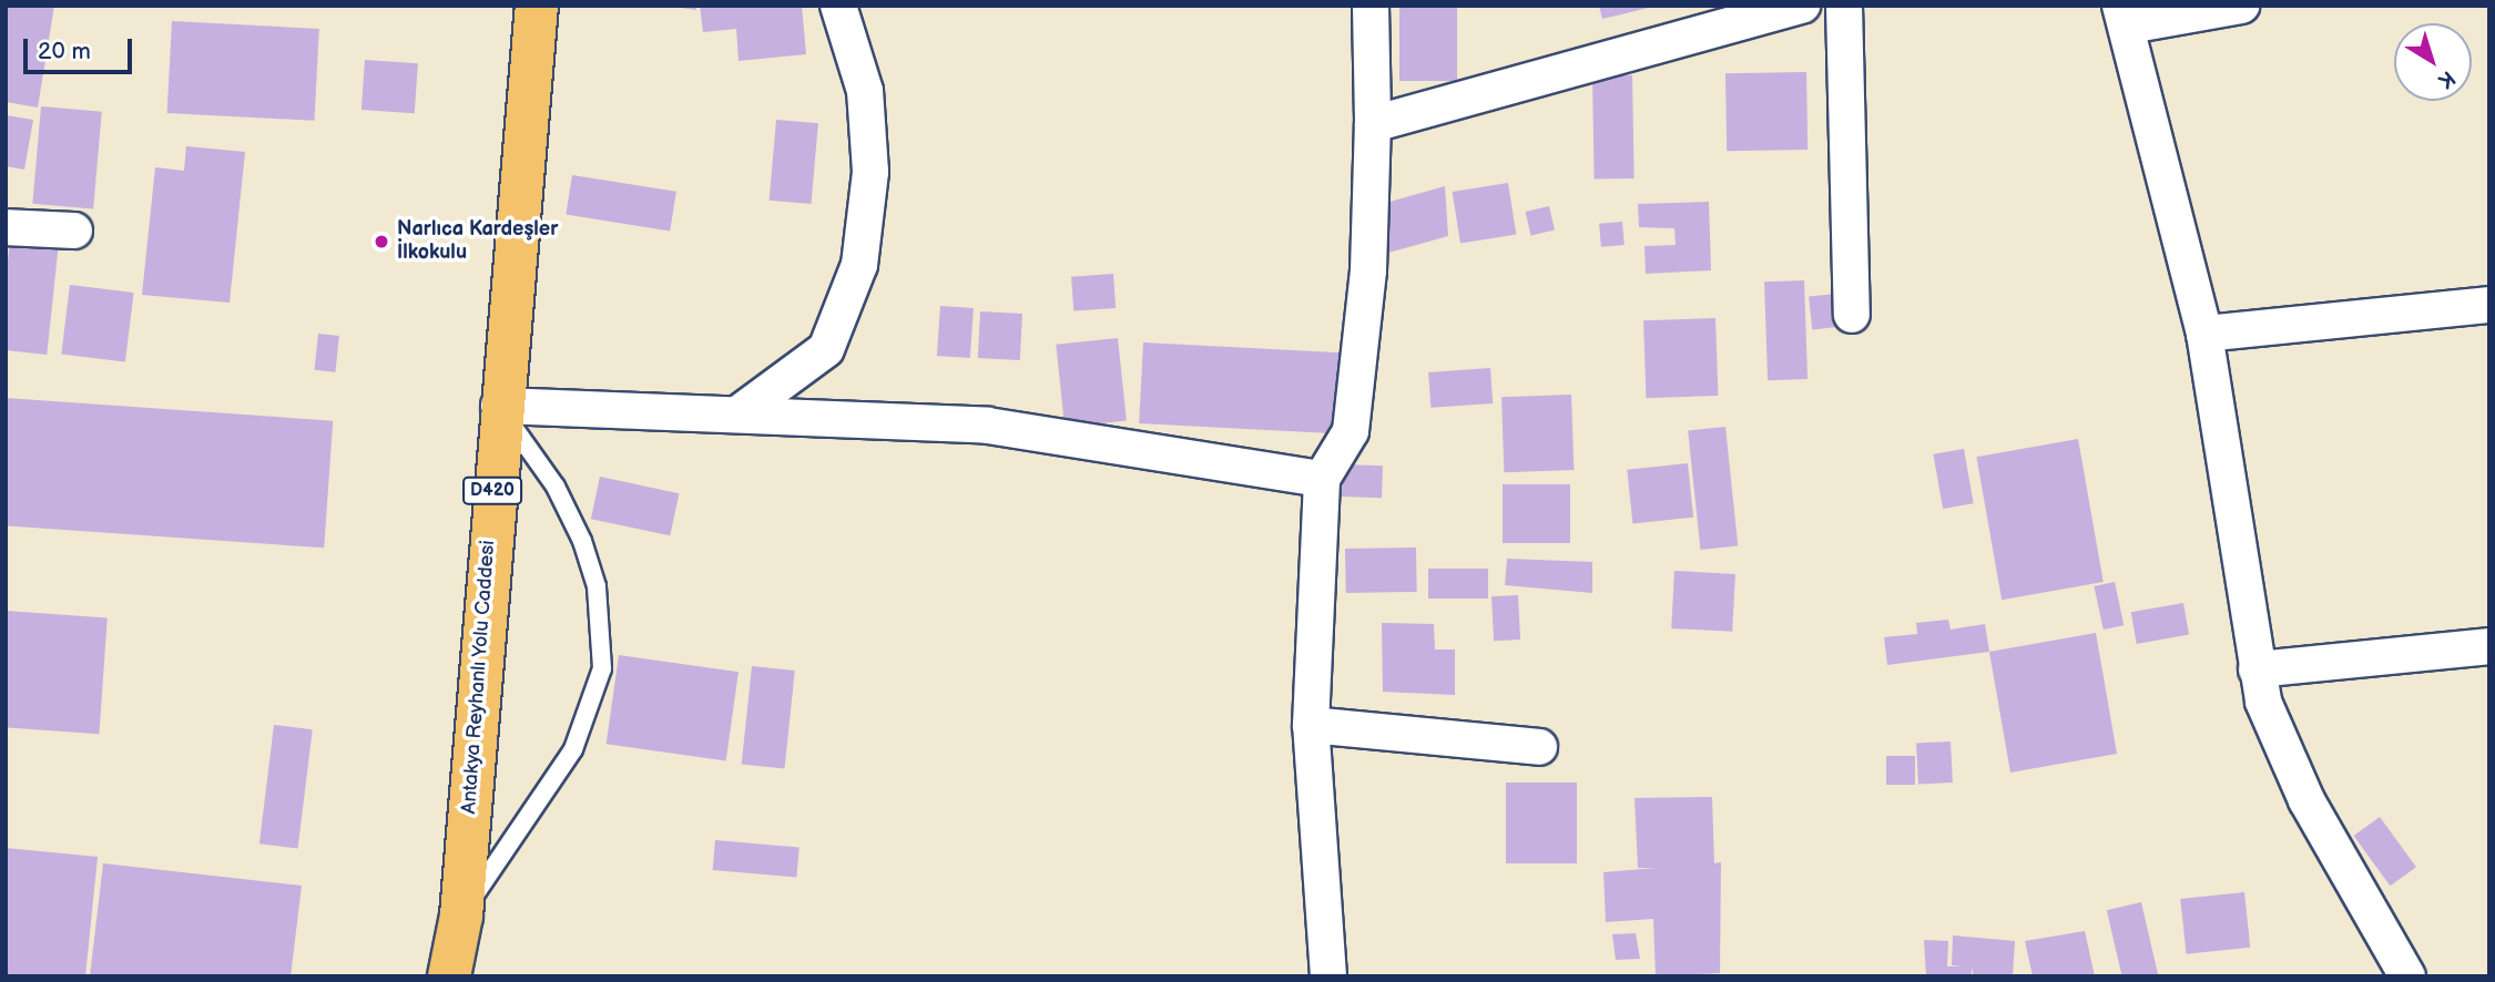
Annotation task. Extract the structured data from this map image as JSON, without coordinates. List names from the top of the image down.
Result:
{
  "streets": {
    "main road": ["D420", "Antakya Reyhanlı Yolu Caddesi"]
  },
  "places": ["Narlıca Kardeşler İlkokulu"],
  "scale_bar": "20 m",
  "north": "bottom right"
}
